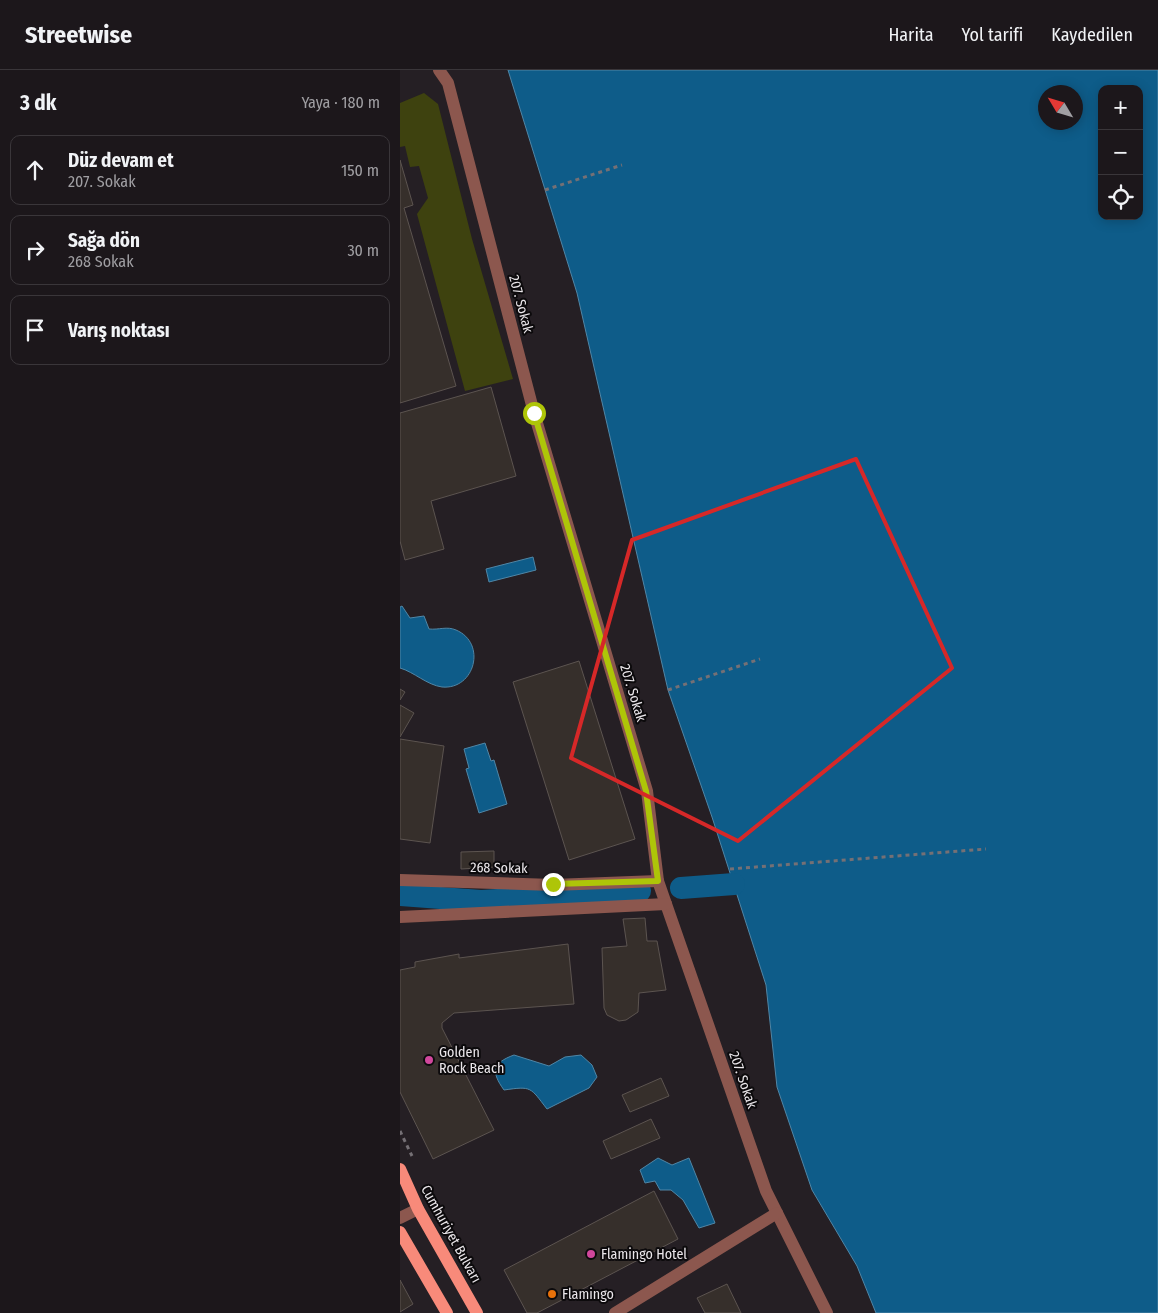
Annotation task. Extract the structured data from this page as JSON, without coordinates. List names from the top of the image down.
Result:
{
  "streets": {
    "main road": ["Cumhuriyet Bulvarı"],
    "street": ["207. Sokak", "268 Sokak"]
  },
  "crossings": [
    ["207. Sokak", "268 Sokak"]
  ],
  "places": ["Golden Rock Beach", "Flamingo Hotel", "Flamingo"],
  "north": "top left",
  "page": {
    "header": "Streetwise",
    "nav": ["Harita", "Yol tarifi", "Kaydedilen"],
    "heading": ["3 dk", "Yaya · 180 m"],
    "map_buttons": ["+", "−"],
    "list": [
      ["Düz devam et", "207. Sokak", "150 m"],
      ["Sağa dön", "268 Sokak", "30 m"],
      "Varış noktası"
    ]
  }
}
